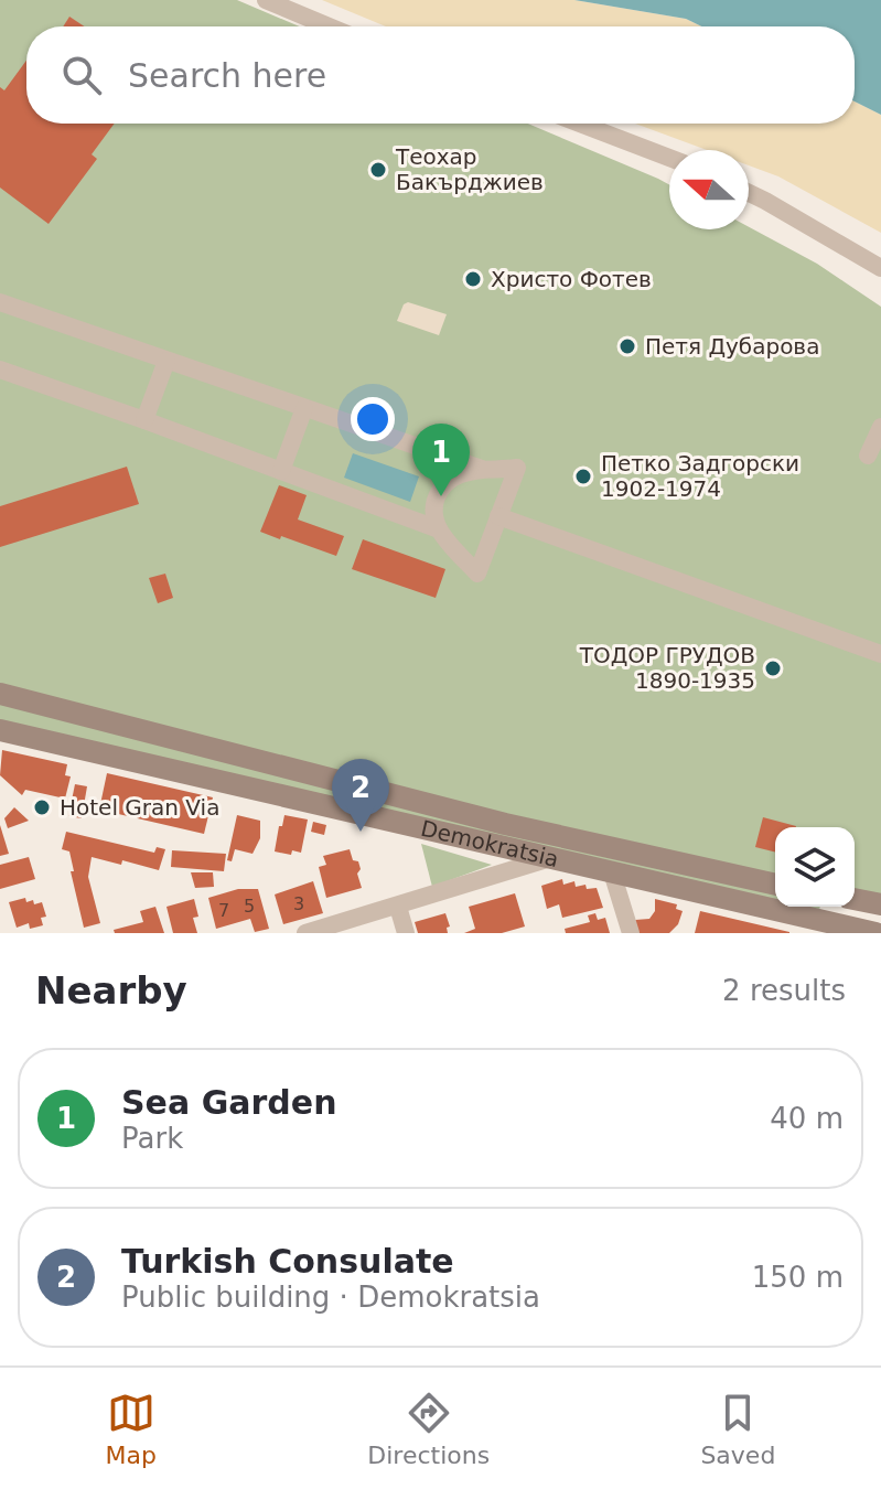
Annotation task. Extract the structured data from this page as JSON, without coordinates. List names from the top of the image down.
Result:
{
  "streets": {
    "main road": ["Demokratsia"]
  },
  "places": [
    "Теохар Бакърджиев",
    "Христо Фотев",
    "Петя Дубарова",
    "Петко Задгорски 1902-1974",
    "TOДOP ГРУДОВ 1890-1935",
    "Hotel Gran Via"
  ],
  "house_numbers": ["3", "5", "7"],
  "north": "left",
  "page": {
    "search": "Search here",
    "pins": ["1", "2"],
    "heading": ["Nearby", "2 results"],
    "list": [
      {
        "mark": "1",
        "name": "Sea Garden",
        "note": "Park",
        "value": "40 m"
      },
      {
        "mark": "2",
        "name": "Turkish Consulate",
        "note": "Public building · Demokratsia",
        "value": "150 m"
      }
    ],
    "nav": ["Map", "Directions", "Saved"]
  }
}
